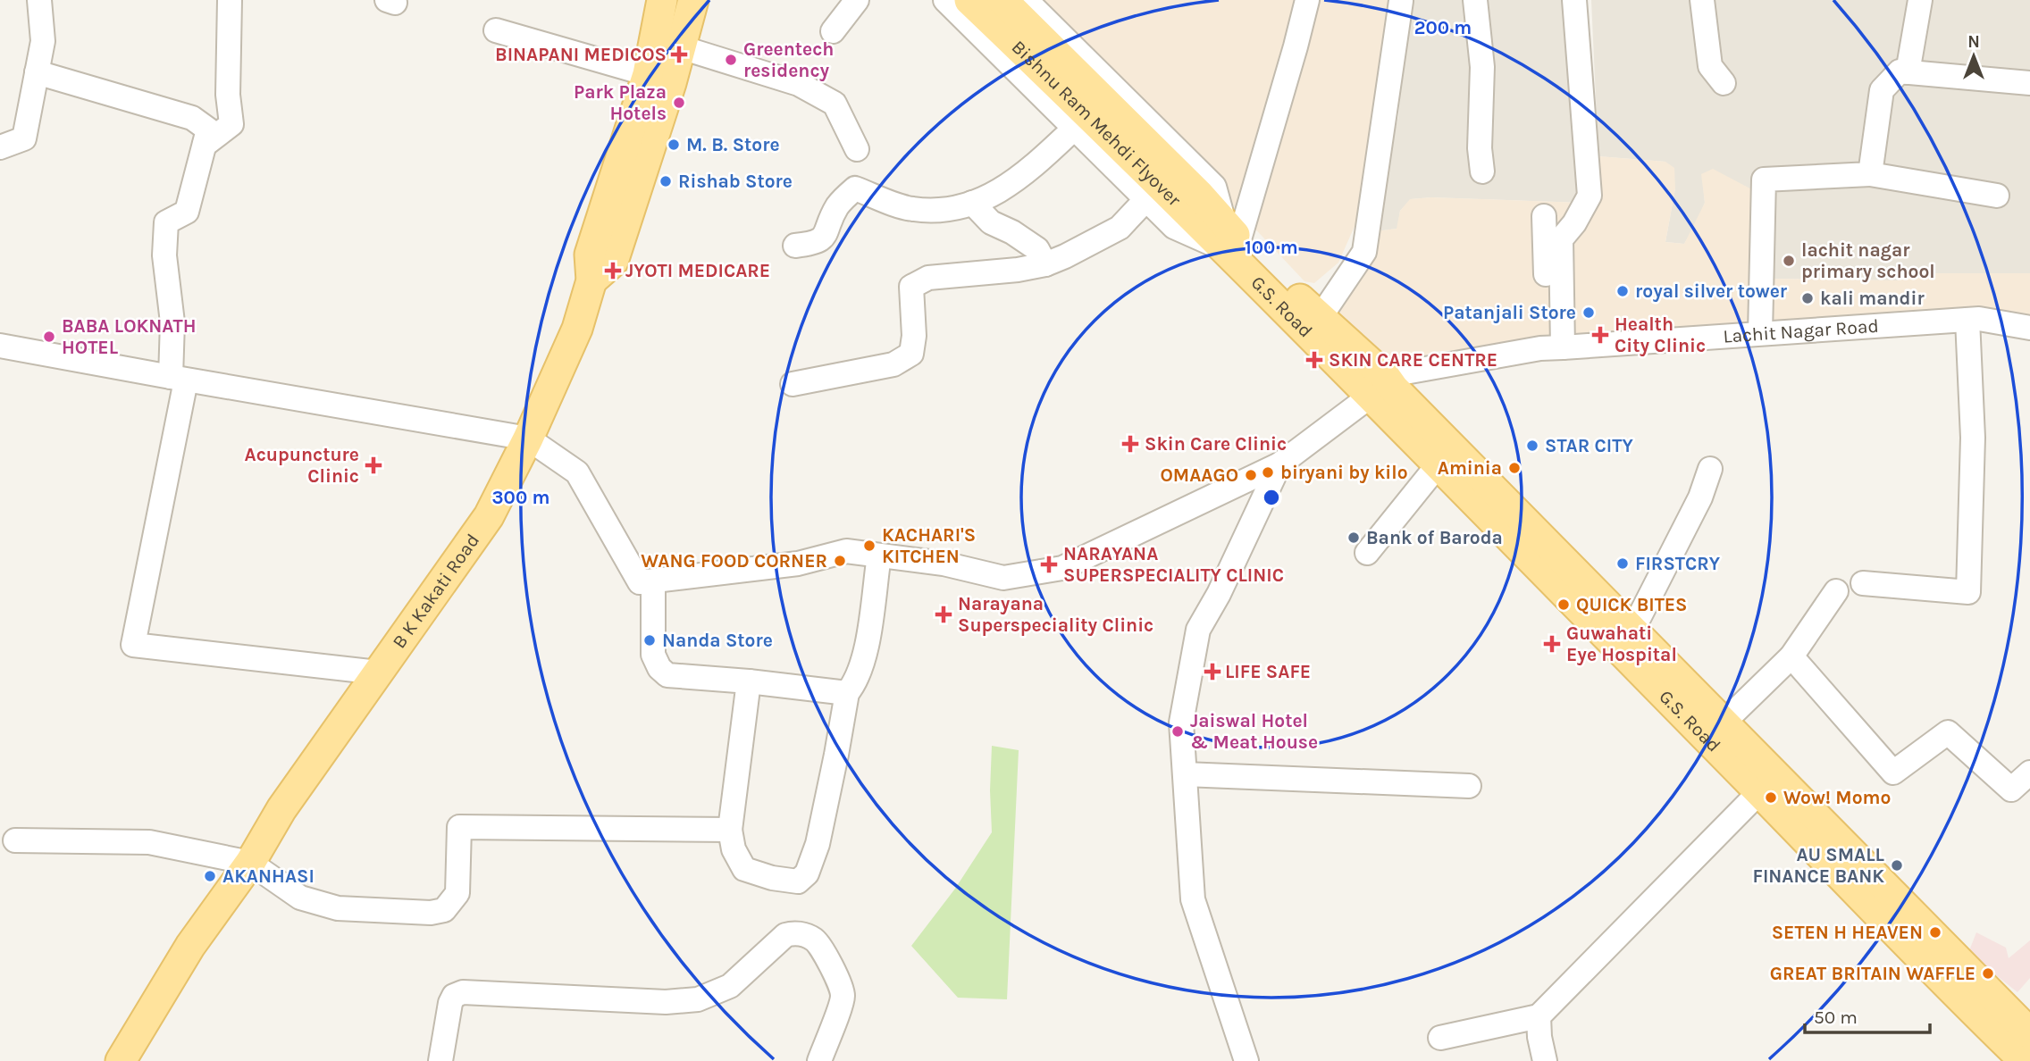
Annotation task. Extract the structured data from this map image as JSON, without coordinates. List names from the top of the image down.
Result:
{
  "streets": {
    "main road": ["Bishnu Ram Mehdi Flyover", "G.S. Road", "B K Kakati Road"],
    "street": ["Lachit Nagar Road"]
  },
  "crossings": [
    ["Bishnu Ram Mehdi Flyover", "G.S. Road"],
    ["G.S. Road", "Lachit Nagar Road"]
  ],
  "places": {
    "health": [
      "BINAPANI MEDICOS",
      "JYOTI MEDICARE",
      "Health City Clinic",
      "SKIN CARE CENTRE",
      "Skin Care Clinic",
      "Acupuncture Clinic",
      "NARAYANA SUPERSPECIALITY CLINIC",
      "Narayana Superspeciality Clinic",
      "Guwahati Eye Hospital",
      "LIFE SAFE"
    ],
    "other": [
      "Greentech residency",
      "Park Plaza Hotels",
      "M. B. Store",
      "Rishab Store",
      "lachit nagar primary school",
      "royal silver tower",
      "kali mandir",
      "Patanjali Store",
      "BABA LOKNATH HOTEL",
      "STAR CITY",
      "Aminia",
      "biryani by kilo",
      "OMAAGO",
      "Bank of Baroda",
      "KACHARI'S KITCHEN",
      "WANG FOOD CORNER",
      "FIRSTCRY",
      "QUICK BITES",
      "Nanda Store",
      "Jaiswal Hotel & Meat House",
      "Wow! Momo",
      "AU SMALL FINANCE BANK",
      "AKANHASI",
      "SETEN H HEAVEN",
      "GREAT BRITAIN WAFFLE"
    ]
  },
  "scale_bar": "50 m",
  "north": "top",
  "rings": ["200 m", "100 m", "300 m"]
}
